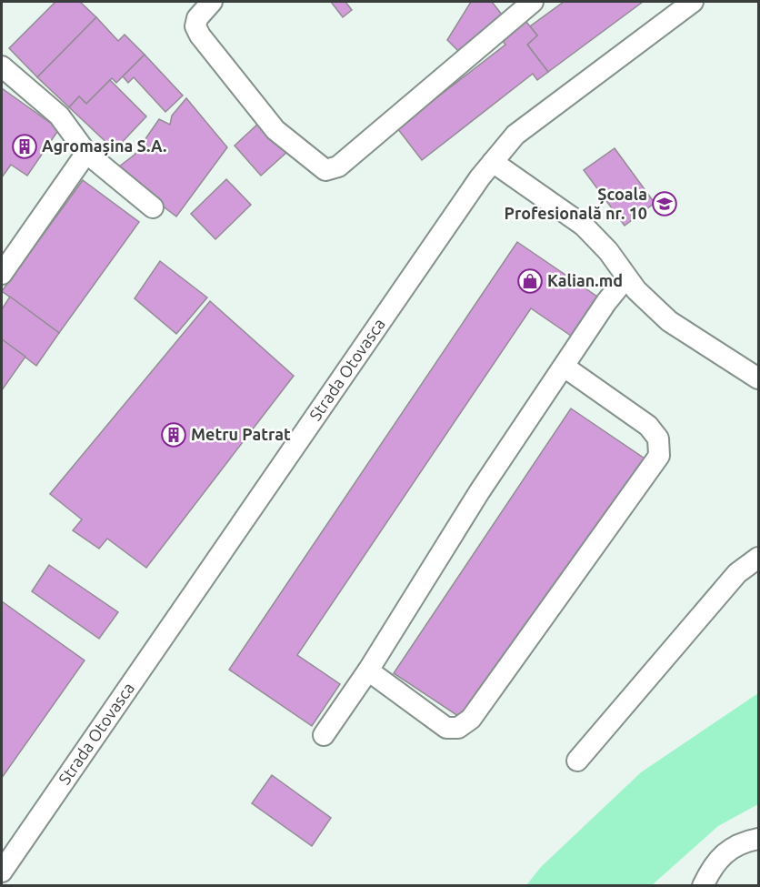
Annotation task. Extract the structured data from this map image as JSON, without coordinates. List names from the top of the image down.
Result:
{
  "streets": {
    "street": ["Strada Otovasca"]
  },
  "places": {
    "building": ["Agromașina S.A.", "Metru Patrat"],
    "school or university": ["Școala Profesională nr. 10"],
    "shop": ["Kalian.md"]
  }
}
